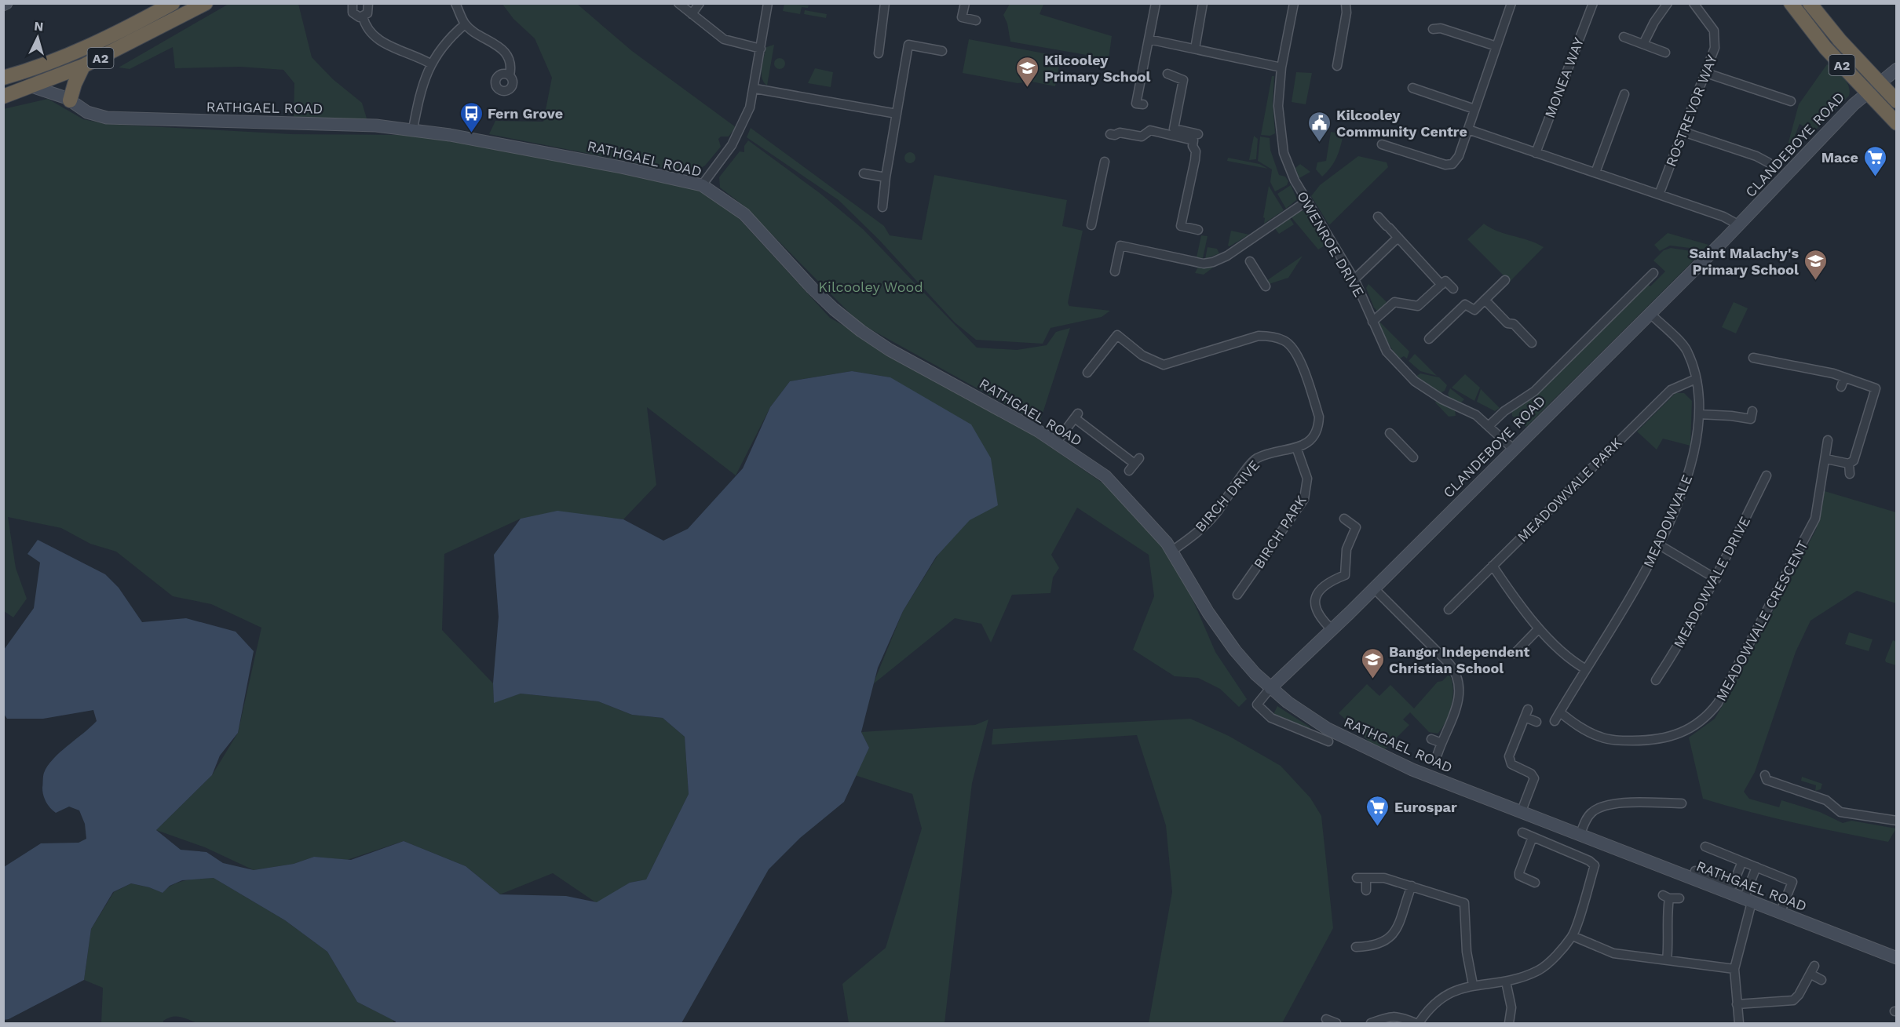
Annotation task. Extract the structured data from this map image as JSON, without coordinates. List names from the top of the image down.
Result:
{
  "streets": {
    "highway": ["A2"],
    "street": [
      "MONEA WAY",
      "RATHGAEL ROAD",
      "ROSTREVOR WAY",
      "CLANDEBOYE ROAD",
      "OWENROE DRIVE",
      "MEADOWVALE PARK",
      "BIRCH DRIVE",
      "MEADOWVALE",
      "BIRCH PARK",
      "MEADOWVALE DRIVE",
      "MEADOWVALE CRESCENT"
    ]
  },
  "crossings": [
    ["A2", "RATHGAEL ROAD"],
    ["A2", "CLANDEBOYE ROAD"],
    ["RATHGAEL ROAD", "CLANDEBOYE ROAD"],
    ["RATHGAEL ROAD", "BIRCH DRIVE"],
    ["CLANDEBOYE ROAD", "OWENROE DRIVE"],
    ["CLANDEBOYE ROAD", "MEADOWVALE"],
    ["MEADOWVALE PARK", "MEADOWVALE"],
    ["BIRCH DRIVE", "BIRCH PARK"],
    ["MEADOWVALE", "MEADOWVALE CRESCENT"]
  ],
  "parks": ["Kilcooley Wood"],
  "places": {
    "school or university": ["Kilcooley Primary School", "Saint Malachy's Primary School", "Bangor Independent Christian School"],
    "bus stop": ["Fern Grove"],
    "public building": ["Kilcooley Community Centre"],
    "supermarket": ["Mace", "Eurospar"]
  },
  "north": "top"
}
